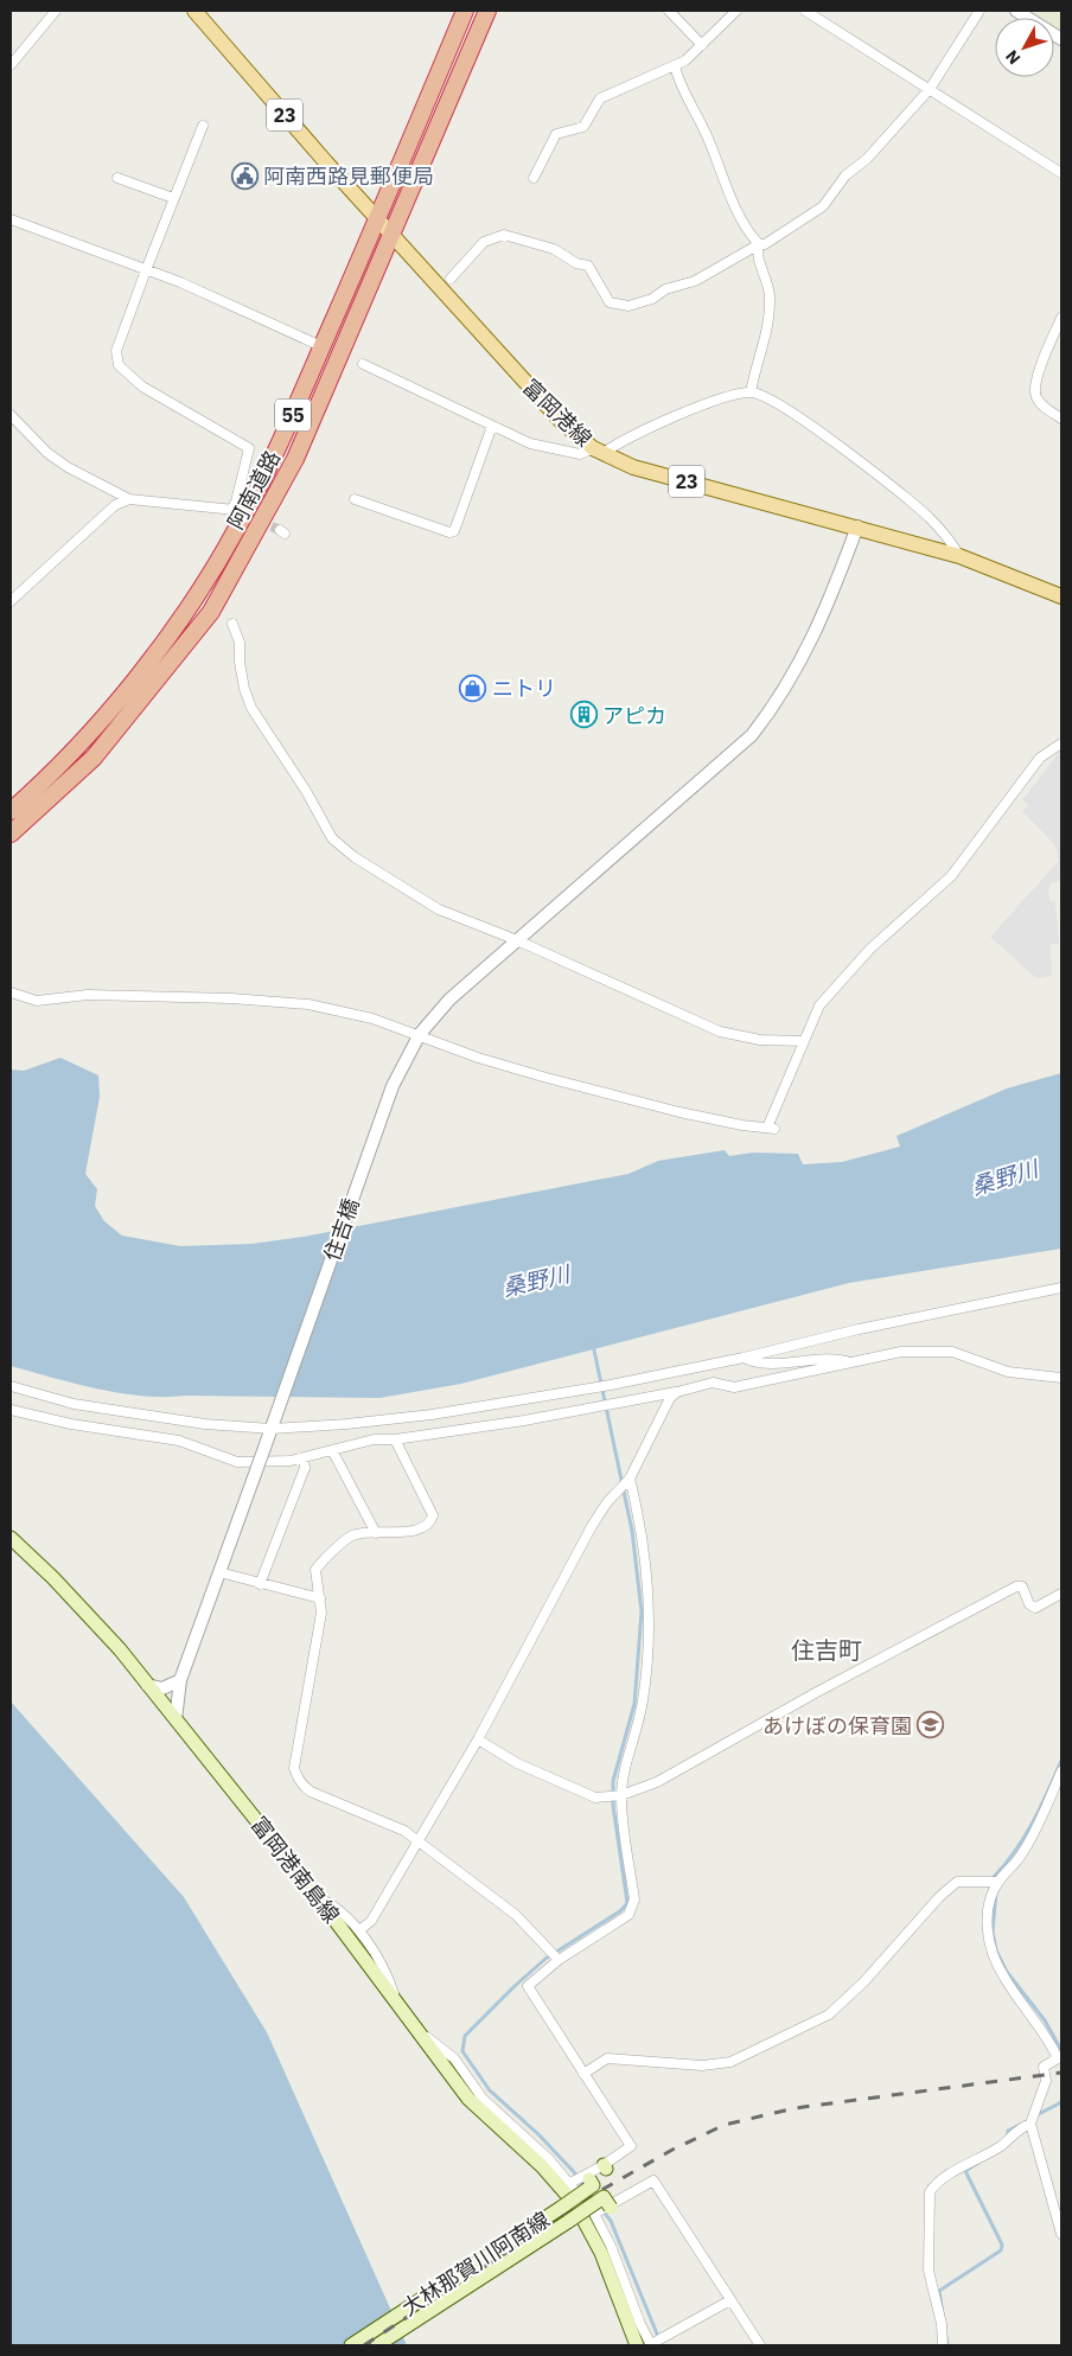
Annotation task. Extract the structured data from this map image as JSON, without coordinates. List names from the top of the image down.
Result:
{
  "streets": {
    "highway": ["55", "阿南道路"],
    "main road": [
      "23",
      "富岡港線",
      "富岡港南島線",
      "大林那賀川阿南線"
    ],
    "street": ["住吉橋"]
  },
  "crossings": [
    ["富岡港線", "阿南道路"],
    ["富岡港線", "住吉橋"],
    ["住吉橋", "富岡港南島線"],
    ["富岡港南島線", "大林那賀川阿南線"]
  ],
  "districts": ["住吉町"],
  "water": ["桑野川"],
  "places": {
    "public building": ["阿南西路見郵便局"],
    "shop": ["ニトリ"],
    "building": ["アピカ"],
    "school or university": ["あけぼの保育園"]
  },
  "north": "bottom left"
}
